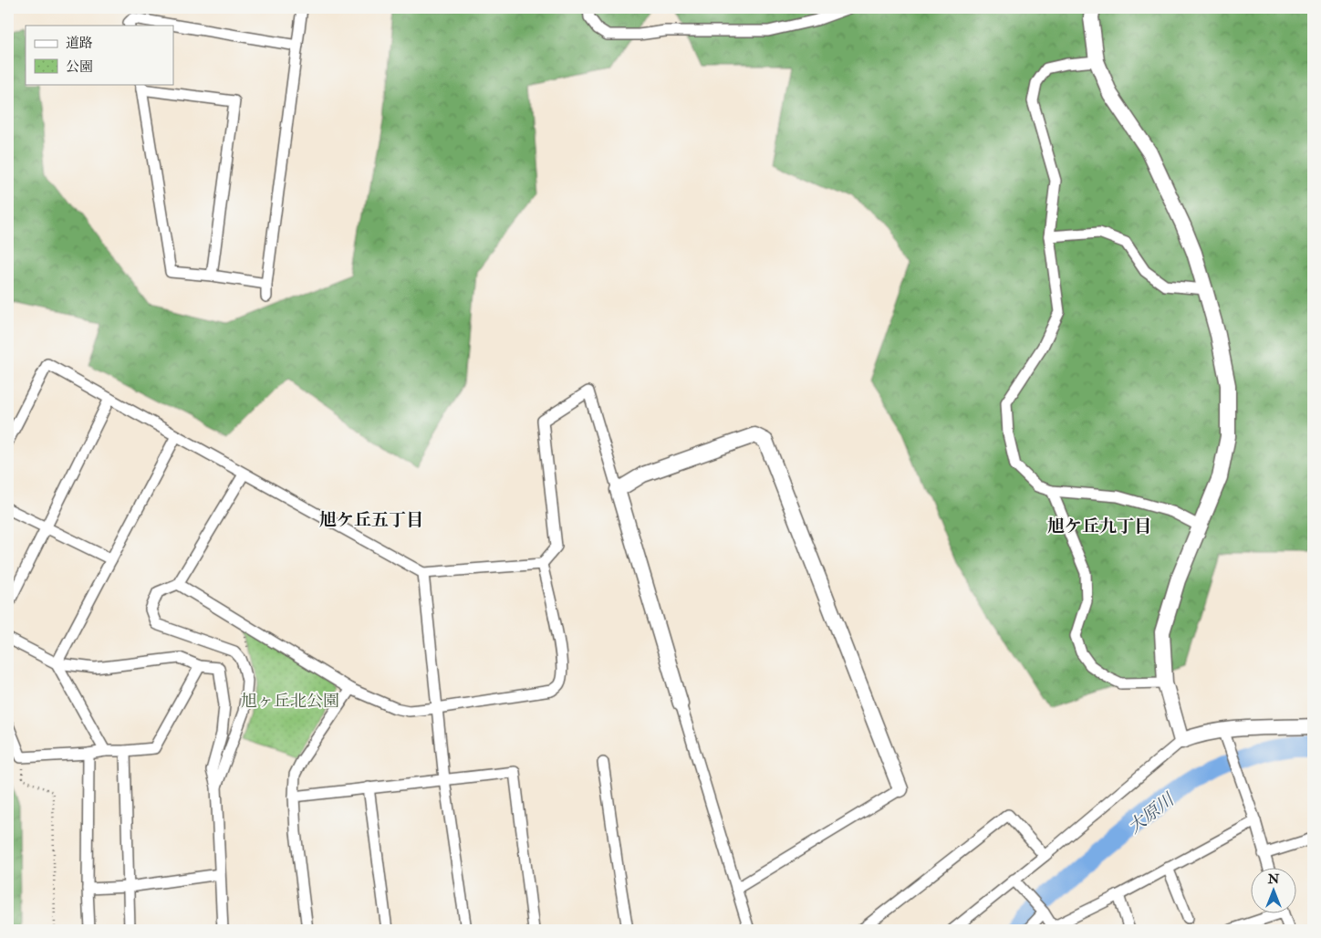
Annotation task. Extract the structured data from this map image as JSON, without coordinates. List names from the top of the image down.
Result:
{
  "districts": ["旭ケ丘五丁目", "旭ケ丘九丁目"],
  "water": ["大原川"],
  "parks": ["旭ヶ丘北公園"],
  "legend": ["道路", "公園"],
  "north": "top"
}
